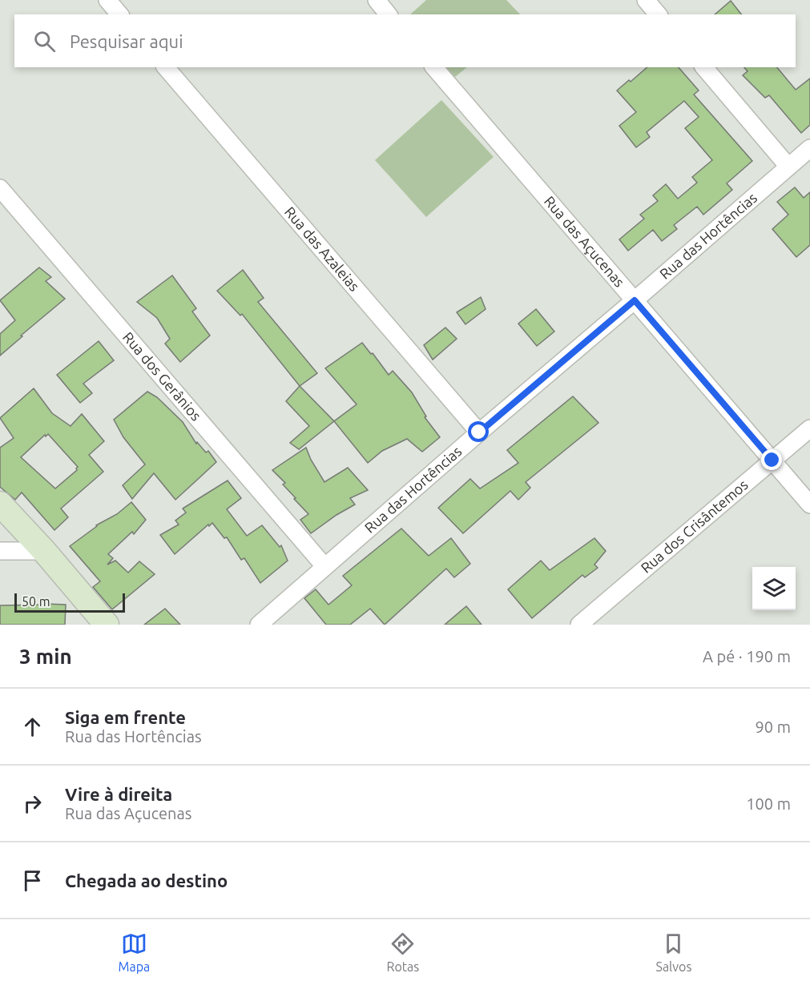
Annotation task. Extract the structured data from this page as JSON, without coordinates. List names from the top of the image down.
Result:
{
  "streets": {
    "street": [
      "Rua das Hortências",
      "Rua das Açucenas",
      "Rua das Azaleias",
      "Rua dos Gerânios",
      "Rua dos Crisântemos"
    ]
  },
  "crossings": [
    ["Rua das Hortências", "Rua das Açucenas"],
    ["Rua das Hortências", "Rua das Azaleias"],
    ["Rua das Hortências", "Rua dos Gerânios"],
    ["Rua das Açucenas", "Rua dos Crisântemos"]
  ],
  "scale_bar": "50 m",
  "page": {
    "search": "Pesquisar aqui",
    "scale": "50 m",
    "heading": ["3 min", "A pé · 190 m"],
    "list": [
      ["Siga em frente", "Rua das Hortências", "90 m"],
      ["Vire à direita", "Rua das Açucenas", "100 m"],
      "Chegada ao destino"
    ],
    "nav": ["Mapa", "Rotas", "Salvos"]
  }
}
